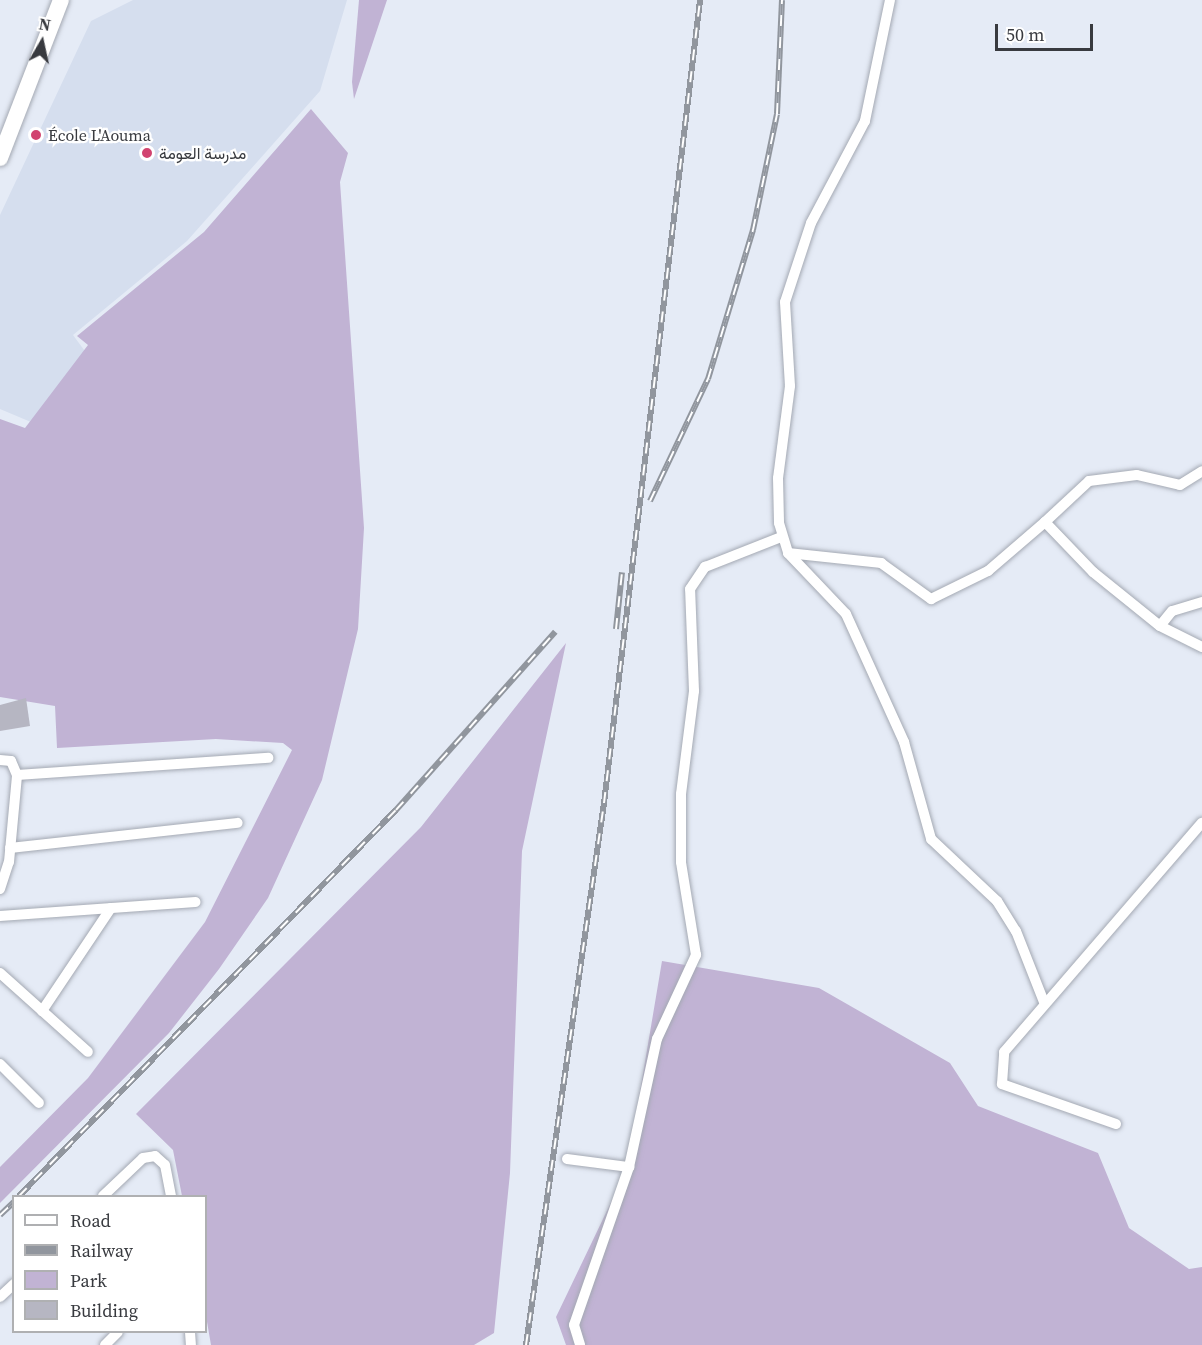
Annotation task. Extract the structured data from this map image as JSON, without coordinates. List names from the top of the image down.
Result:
{
  "places": ["École L'Aouma", "مدرسة العومة"],
  "legend": [
    "Road",
    "Railway",
    "Park",
    "Building"
  ],
  "scale_bar": "50 m",
  "north": "top"
}
